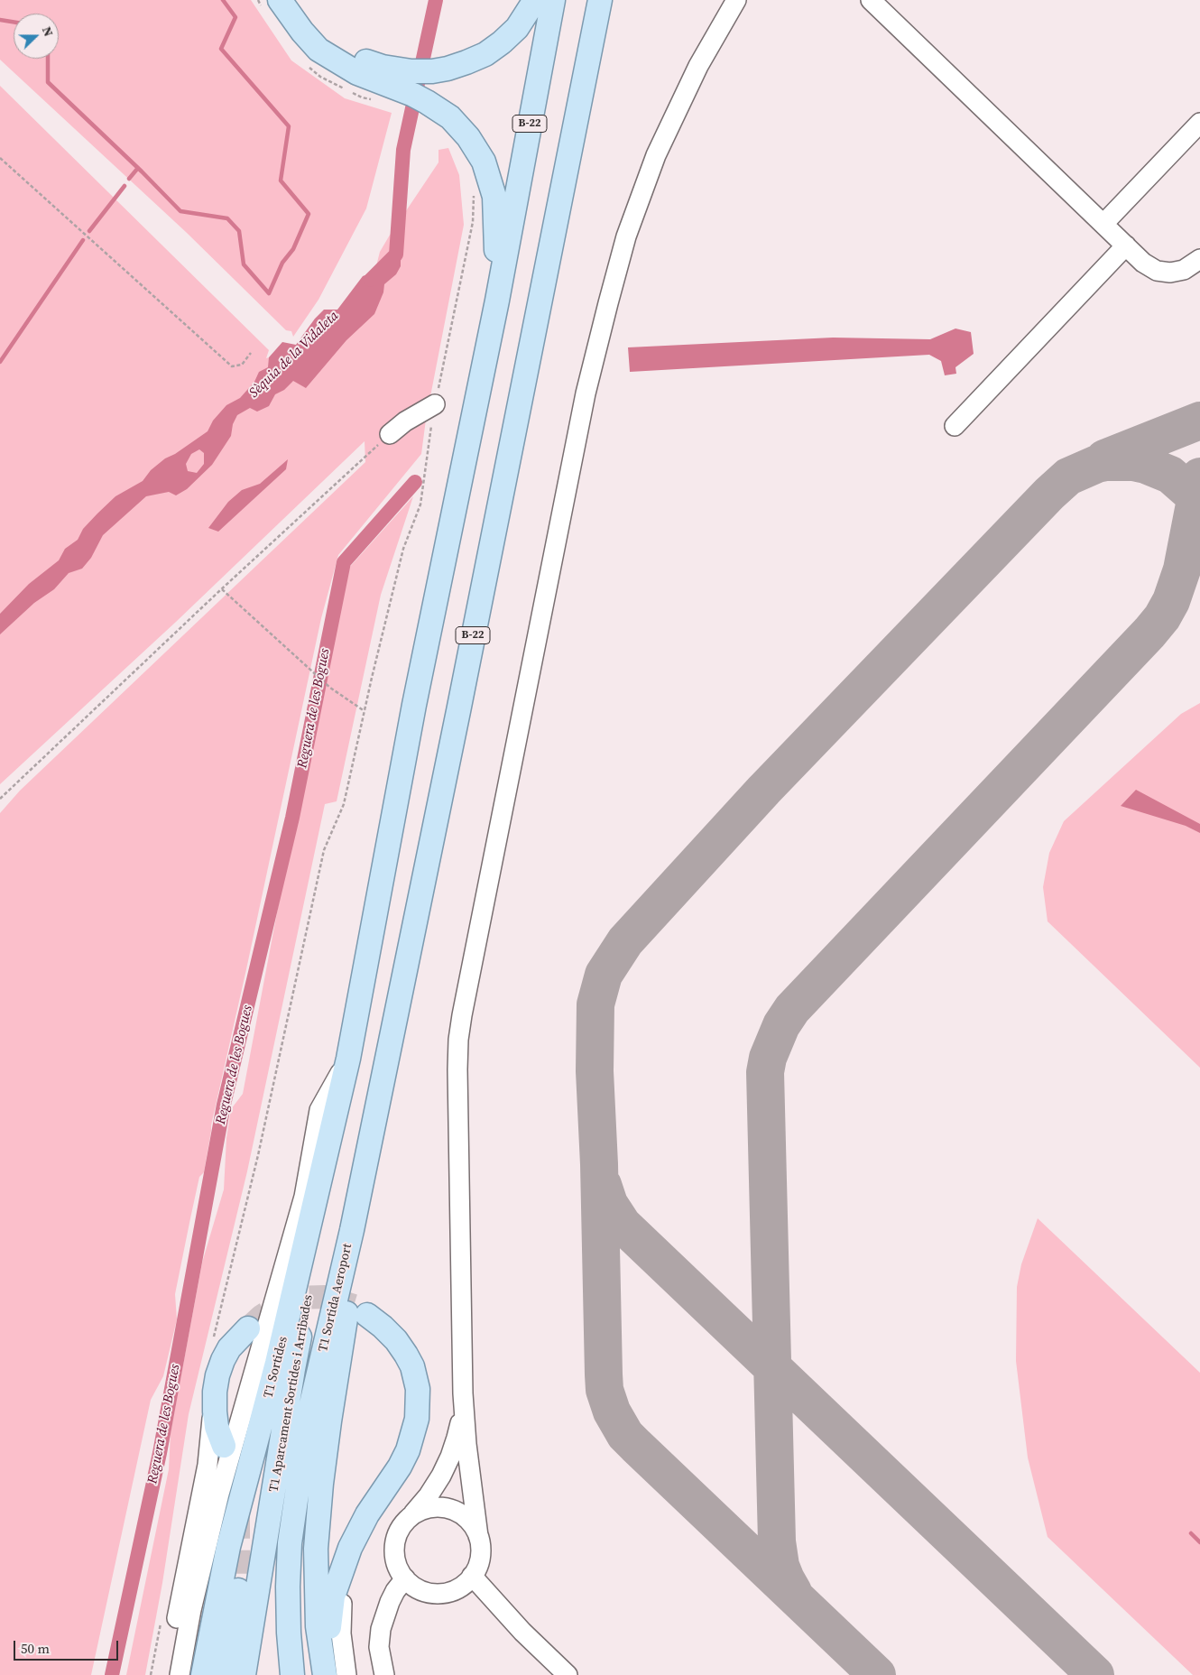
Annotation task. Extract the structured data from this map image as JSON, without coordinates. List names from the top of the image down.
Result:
{
  "streets": {
    "main road": [
      "B-22",
      "T1 Sortida Aeroport",
      "T1 Sortides",
      "T1 Aparcament Sortides i Arribades"
    ]
  },
  "crossings": [
    ["B-22", "T1 Sortida Aeroport"],
    ["B-22", "T1 Sortides"],
    ["B-22", "T1 Aparcament Sortides i Arribades"],
    ["T1 Sortides", "T1 Aparcament Sortides i Arribades"]
  ],
  "water": ["Sèquia de la Vidaleta", "Reguera de les Bogues"],
  "scale_bar": "50 m",
  "north": "right"
}
